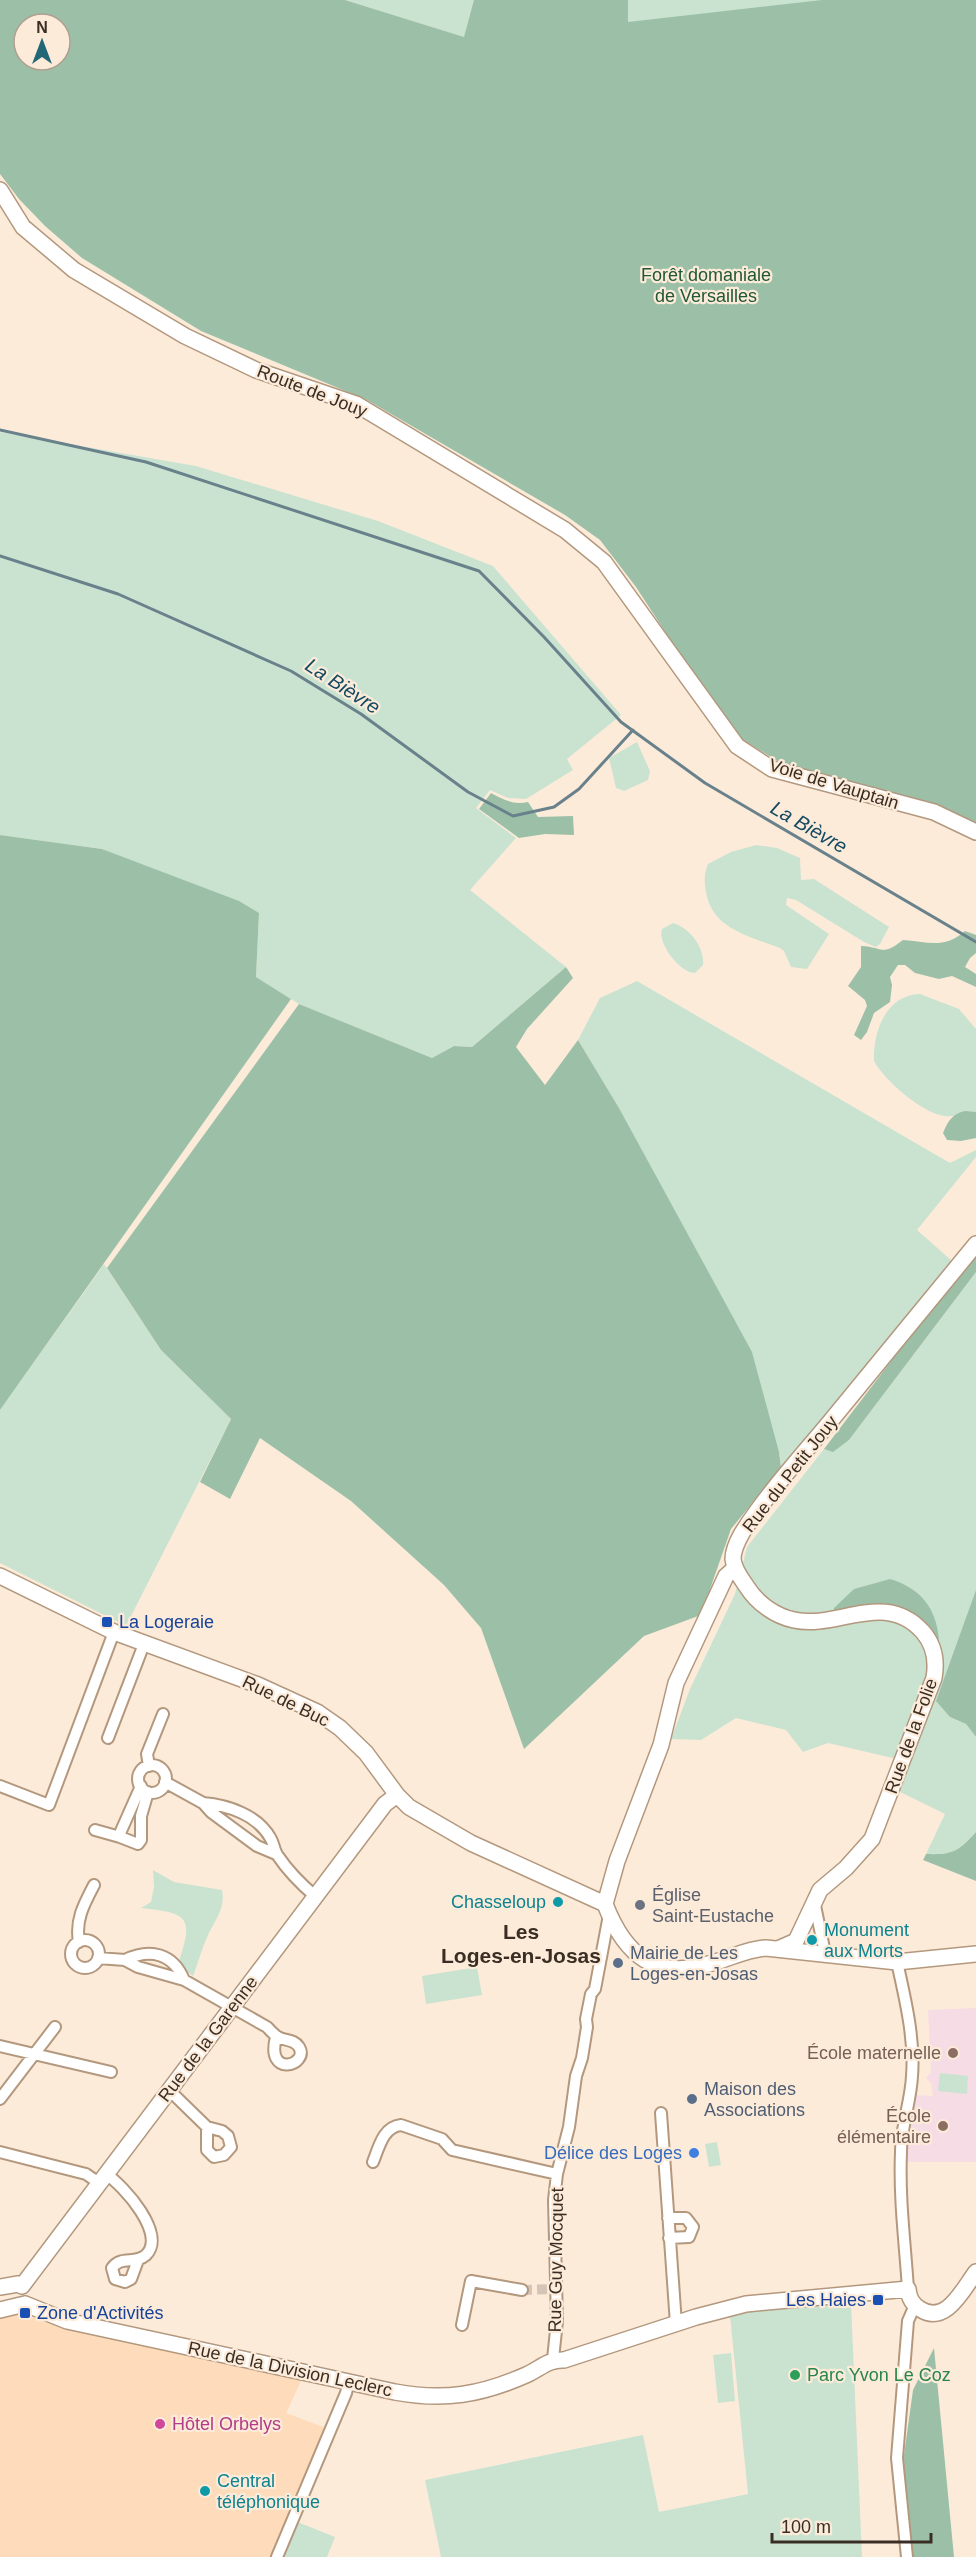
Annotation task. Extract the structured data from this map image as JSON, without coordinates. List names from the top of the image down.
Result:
{
  "streets": {
    "street": [
      "Route de Jouy",
      "Voie de Vauptain",
      "Rue du Petit Jouy",
      "Rue de Buc",
      "Rue de la Folie",
      "Rue de la Garenne",
      "Rue Guy Mocquet",
      "Rue de la Division Leclerc"
    ]
  },
  "crossings": [
    ["Route de Jouy", "Voie de Vauptain"],
    ["Rue du Petit Jouy", "Rue de Buc"],
    ["Rue du Petit Jouy", "Rue de la Folie"],
    ["Rue du Petit Jouy", "Rue Guy Mocquet"],
    ["Rue de Buc", "Rue de la Garenne"],
    ["Rue de Buc", "Rue Guy Mocquet"],
    ["Rue Guy Mocquet", "Rue de la Division Leclerc"]
  ],
  "districts": ["Les Loges-en-Josas"],
  "water": ["La Bièvre"],
  "parks": ["Forêt domaniale de Versailles"],
  "places": {
    "transit": ["La Logeraie", "Les Haies", "Zone d'Activités"],
    "other": [
      "Chasseloup",
      "Église Saint-Eustache",
      "Monument aux Morts",
      "Mairie de Les Loges-en-Josas",
      "École maternelle",
      "Maison des Associations",
      "École élémentaire",
      "Délice des Loges",
      "Parc Yvon Le Coz",
      "Hôtel Orbelys",
      "Central téléphonique"
    ]
  },
  "scale_bar": "100 m",
  "north": "top"
}
